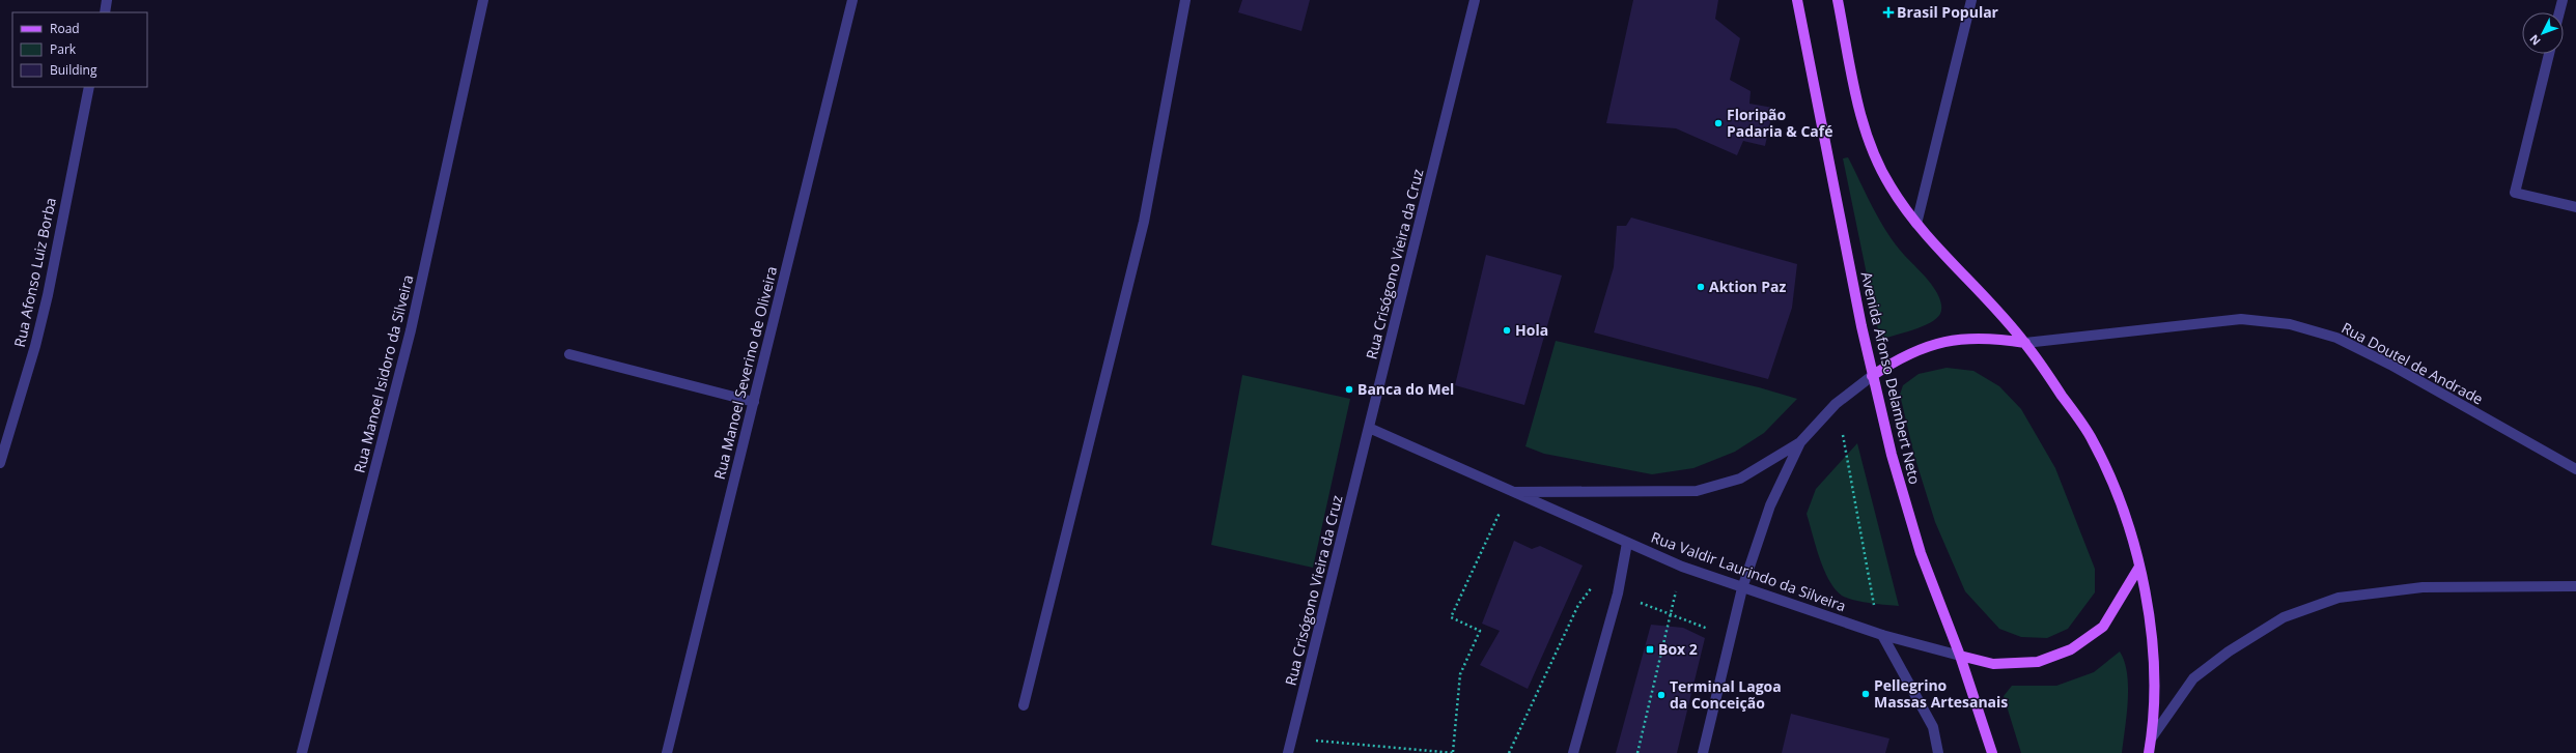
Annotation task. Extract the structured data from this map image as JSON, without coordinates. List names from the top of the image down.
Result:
{
  "streets": {
    "main road": ["Avenida Afonso Delambert Neto"],
    "street": [
      "Rua Crisógono Vieira da Cruz",
      "Rua Afonso Luiz Borba",
      "Rua Doutel de Andrade",
      "Rua Manoel Severino de Oliveira",
      "Rua Manoel Isidoro da Silveira",
      "Rua Valdir Laurindo da Silveira"
    ]
  },
  "crossings": [
    ["Rua Crisógono Vieira da Cruz", "Rua Valdir Laurindo da Silveira"],
    ["Avenida Afonso Delambert Neto", "Rua Valdir Laurindo da Silveira"]
  ],
  "places": {
    "health": ["Brasil Popular"],
    "other": [
      "Floripão Padaria & Café",
      "Aktion Paz",
      "Hola",
      "Banca do Mel",
      "Pellegrino Massas Artesanais",
      "Terminal Lagoa da Conceição"
    ],
    "transit": ["Box 2"]
  },
  "legend": ["Road", "Park", "Building"],
  "north": "bottom left"
}
